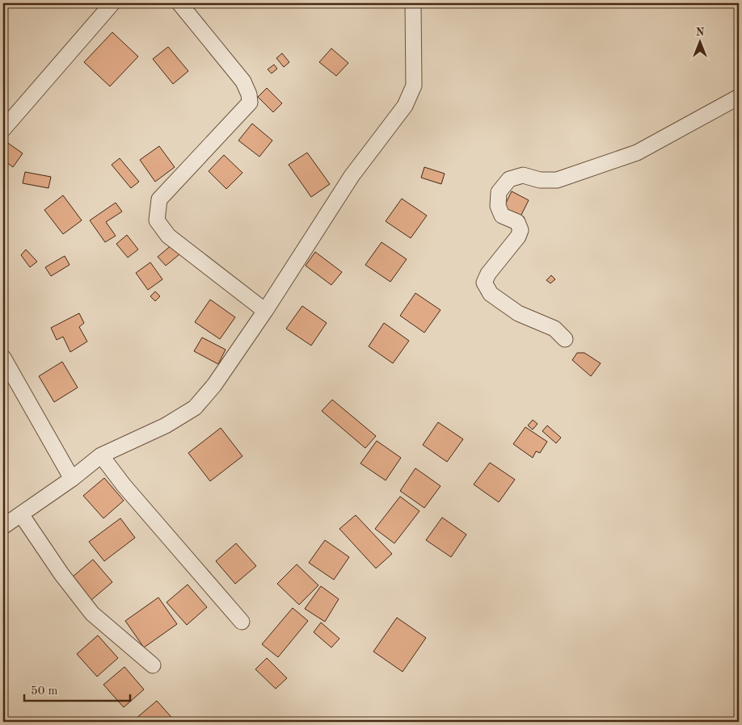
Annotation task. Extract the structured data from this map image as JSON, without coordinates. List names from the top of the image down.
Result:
{
  "scale_bar": "50 m",
  "north": "top"
}
